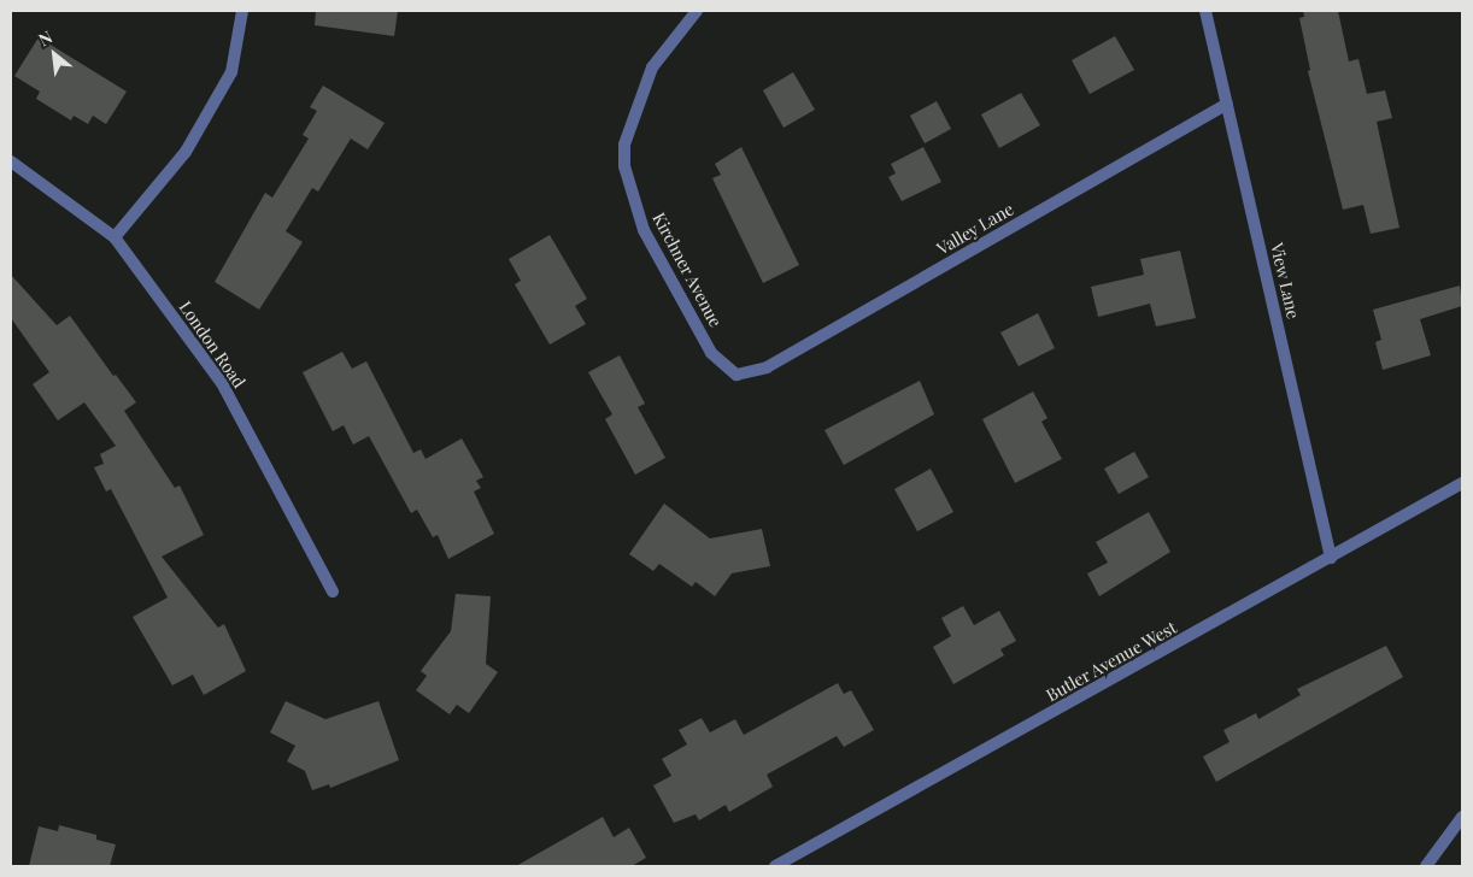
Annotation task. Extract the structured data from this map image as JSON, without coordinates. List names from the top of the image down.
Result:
{
  "streets": {
    "street": [
      "Valley Lane",
      "Kirchner Avenue",
      "View Lane",
      "London Road",
      "Butler Avenue West"
    ]
  },
  "crossings": [
    ["Valley Lane", "Kirchner Avenue"],
    ["Valley Lane", "View Lane"],
    ["View Lane", "Butler Avenue West"]
  ],
  "north": "top left"
}
